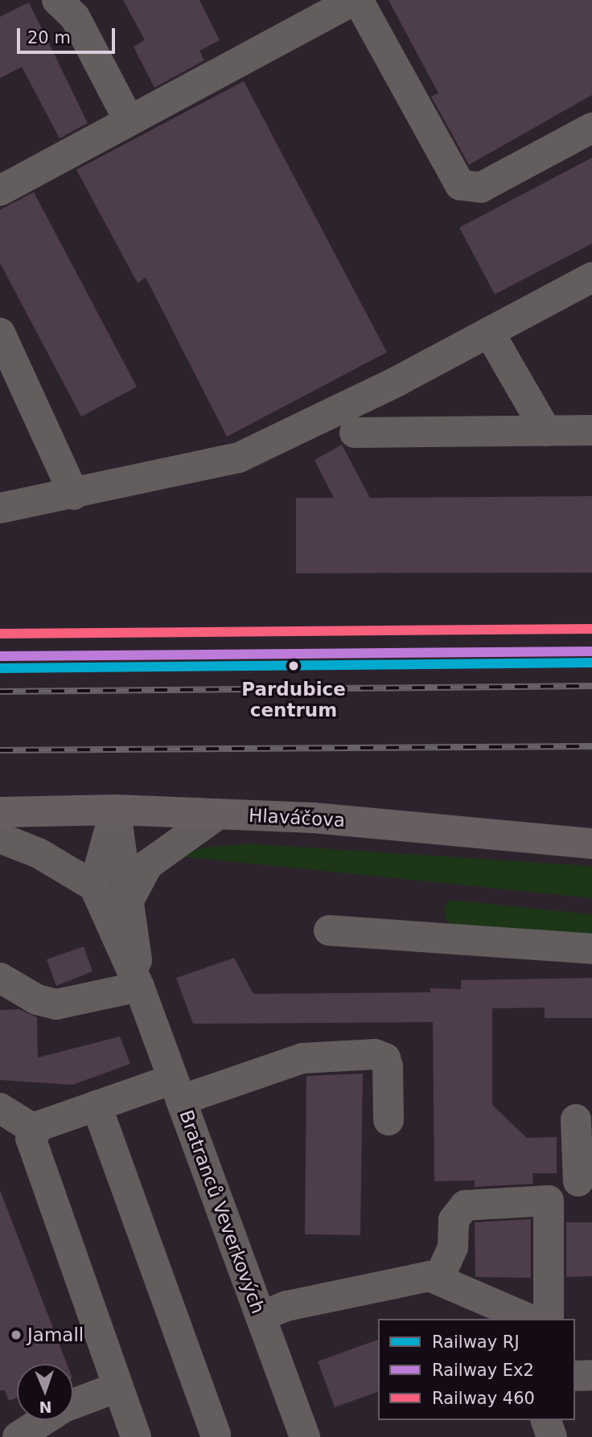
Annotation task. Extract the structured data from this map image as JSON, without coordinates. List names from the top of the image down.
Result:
{
  "streets": {
    "main road": ["Hlaváčova"],
    "street": ["Bratranců Veverkových"]
  },
  "crossings": [
    ["Hlaváčova", "Bratranců Veverkových"]
  ],
  "places": ["Pardubice centrum", "Jamall"],
  "lines": ["rail line 460", "rail line Ex2", "rail line RJ"],
  "legend": ["Railway RJ", "Railway Ex2", "Railway 460"],
  "scale_bar": "20 m",
  "north": "bottom"
}
